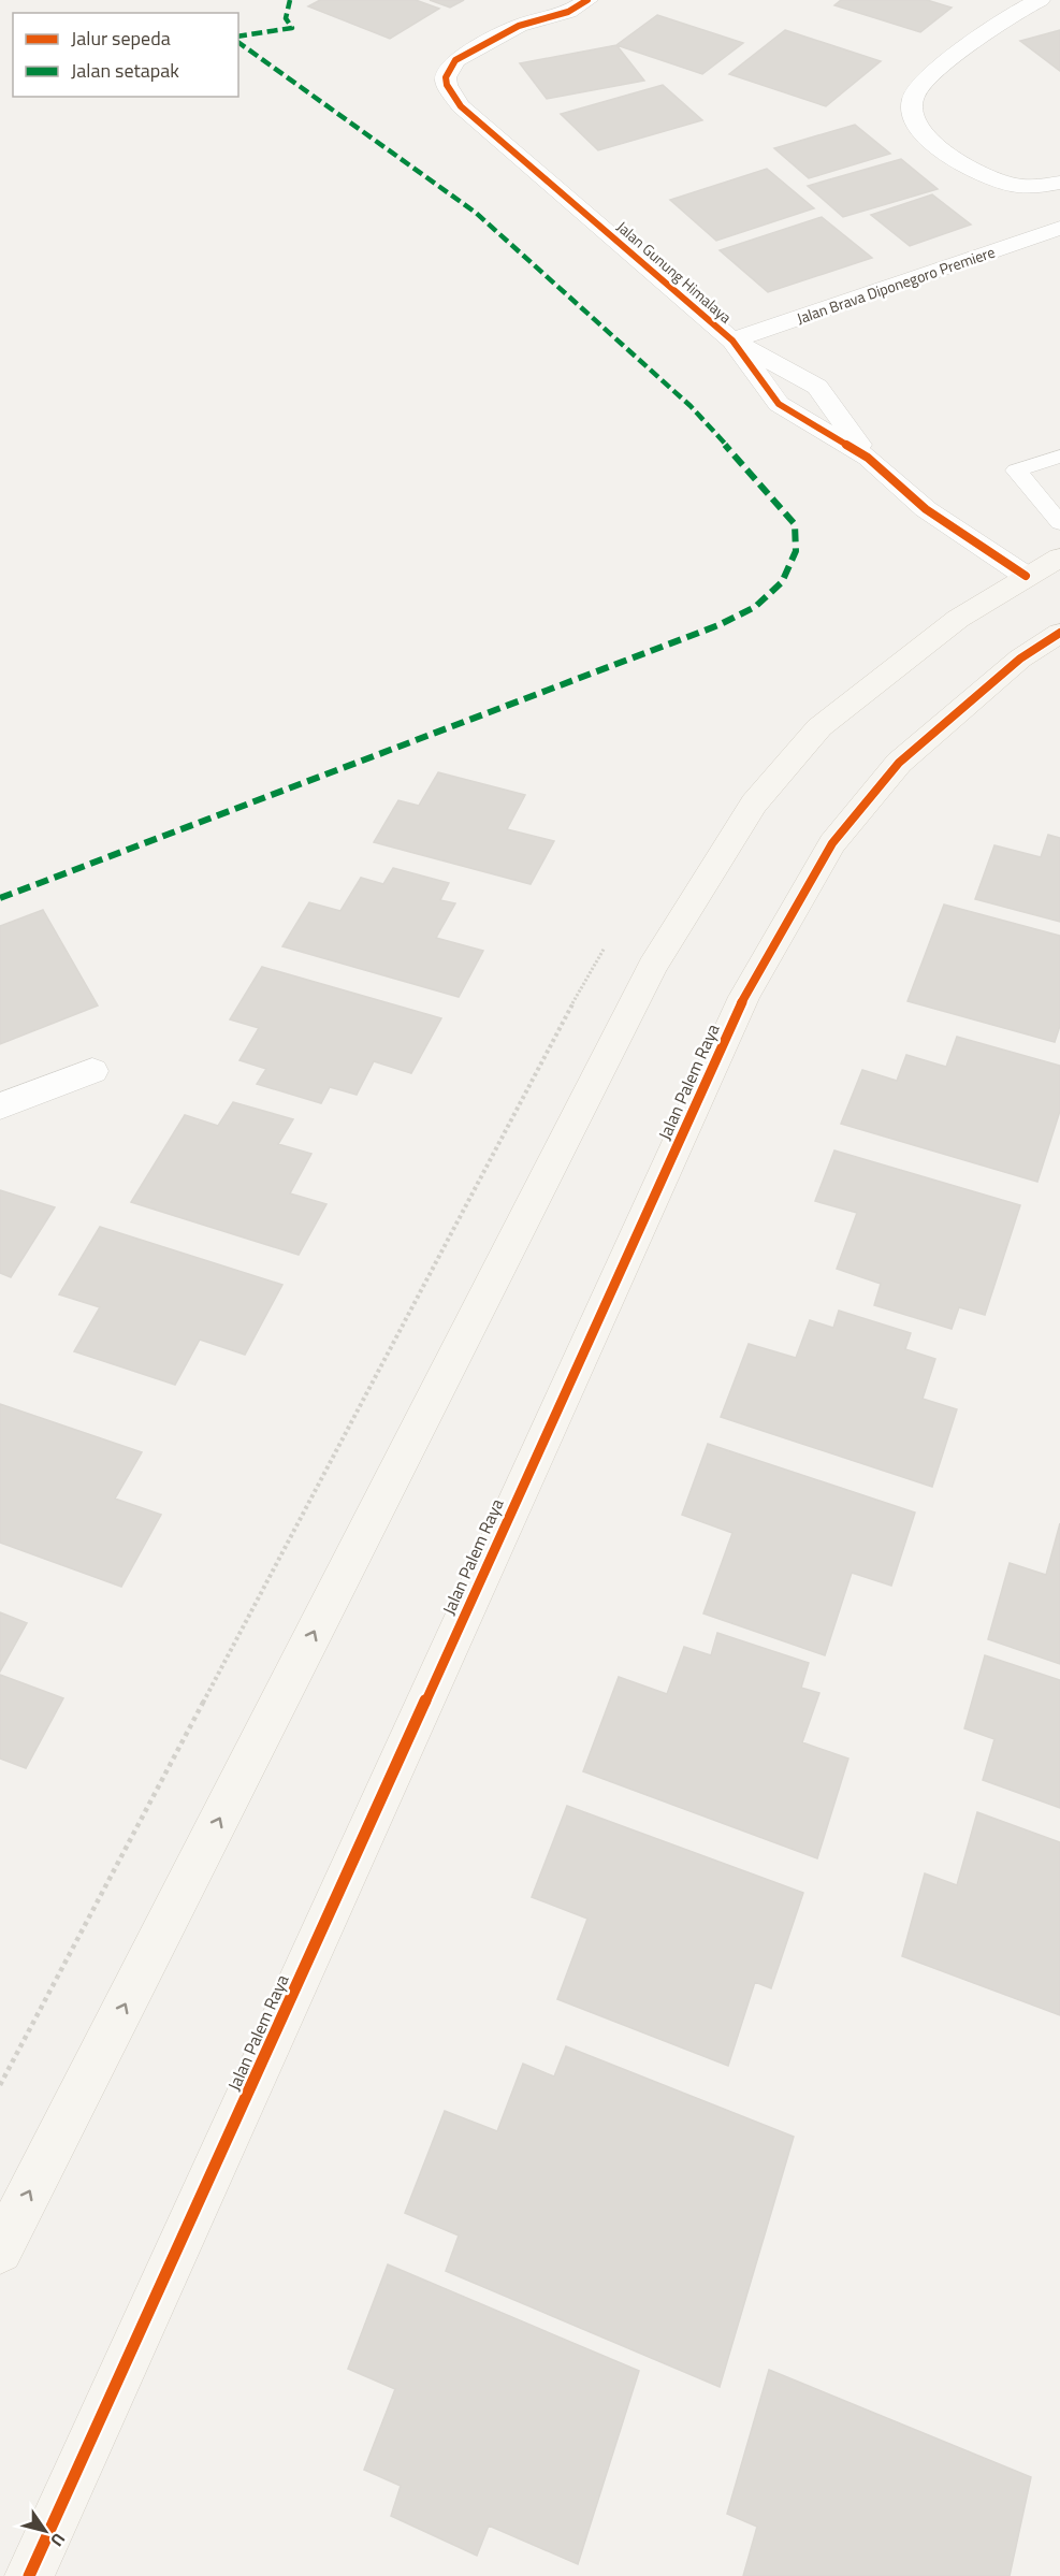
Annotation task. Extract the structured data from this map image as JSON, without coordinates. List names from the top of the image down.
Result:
{
  "streets": {
    "street": ["Jalan Gunung Himalaya", "Jalan Brava Diponegoro Premiere", "Jalan Palem Raya"]
  },
  "crossings": [
    ["Jalan Gunung Himalaya", "Jalan Brava Diponegoro Premiere"]
  ],
  "legend": ["Jalur sepeda", "Jalan setapak"],
  "north": "bottom right"
}
